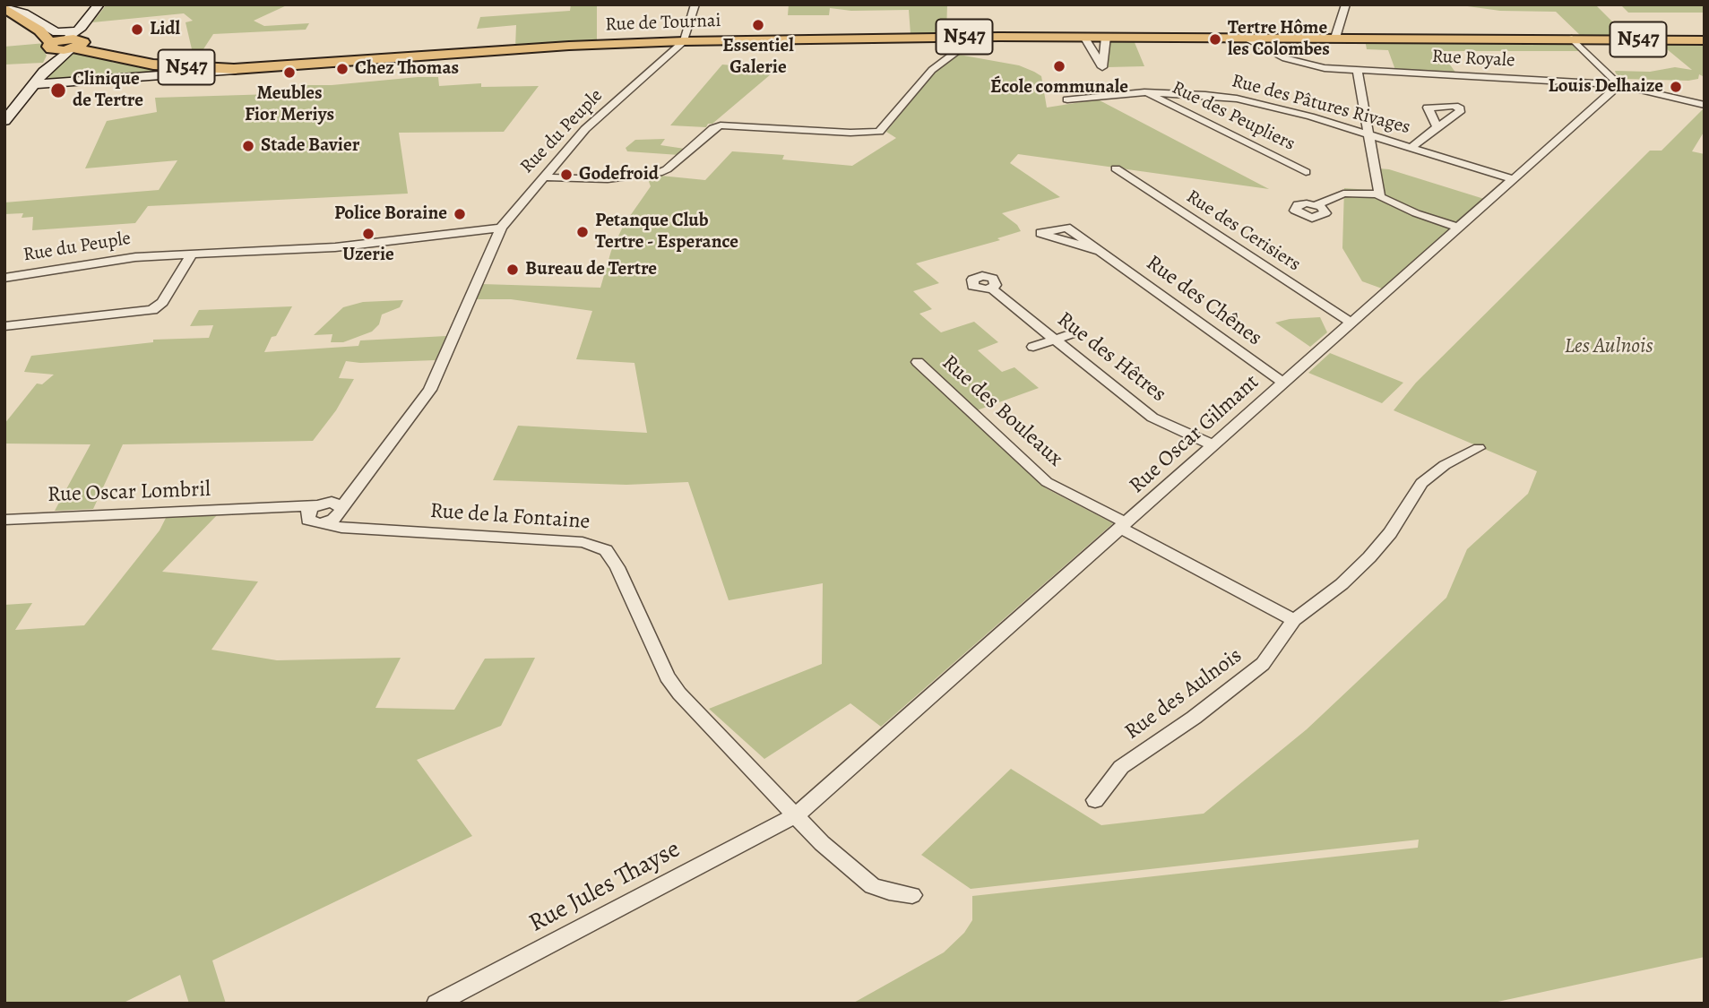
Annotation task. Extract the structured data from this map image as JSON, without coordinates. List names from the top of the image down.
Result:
{
  "streets": {
    "main road": ["Rue de Tournai", "N547"],
    "street": [
      "Rue Royale",
      "Rue des Pâtures Rivages",
      "Rue des Peupliers",
      "Rue du Peuple",
      "Rue des Cerisiers",
      "Rue des Chênes",
      "Rue des Hêtres",
      "Rue des Bouleaux",
      "Rue Oscar Gilmant",
      "Rue Oscar Lombril",
      "Rue de la Fontaine",
      "Rue des Aulnois",
      "Rue Jules Thayse"
    ]
  },
  "crossings": [
    ["Rue de Tournai", "N547"],
    ["Rue de Tournai", "Rue Royale"],
    ["Rue de Tournai", "Rue du Peuple"],
    ["Rue Royale", "Rue Oscar Gilmant"],
    ["Rue des Pâtures Rivages", "Rue des Peupliers"],
    ["Rue des Pâtures Rivages", "Rue Oscar Gilmant"],
    ["Rue des Cerisiers", "Rue Oscar Gilmant"],
    ["Rue des Chênes", "Rue Oscar Gilmant"],
    ["Rue des Hêtres", "Rue Oscar Gilmant"],
    ["Rue des Bouleaux", "Rue Oscar Gilmant"],
    ["Rue Oscar Gilmant", "Rue de la Fontaine"],
    ["Rue Oscar Gilmant", "Rue Jules Thayse"],
    ["Rue Oscar Lombril", "Rue de la Fontaine"],
    ["Rue de la Fontaine", "Rue Jules Thayse"]
  ],
  "parks": ["Les Aulnois"],
  "places": [
    "Essentiel Galerie",
    "Lidl",
    "Tertre Hôme les Colombes",
    "École communale",
    "Chez Thomas",
    "Meubles Fior Meriys",
    "Louis Delhaize",
    "Clinique de Tertre",
    "Stade Bavier",
    "Godefroid",
    "Police Boraine",
    "Petanque Club Tertre - Esperance",
    "Uzerie",
    "Bureau de Tertre"
  ]
}
